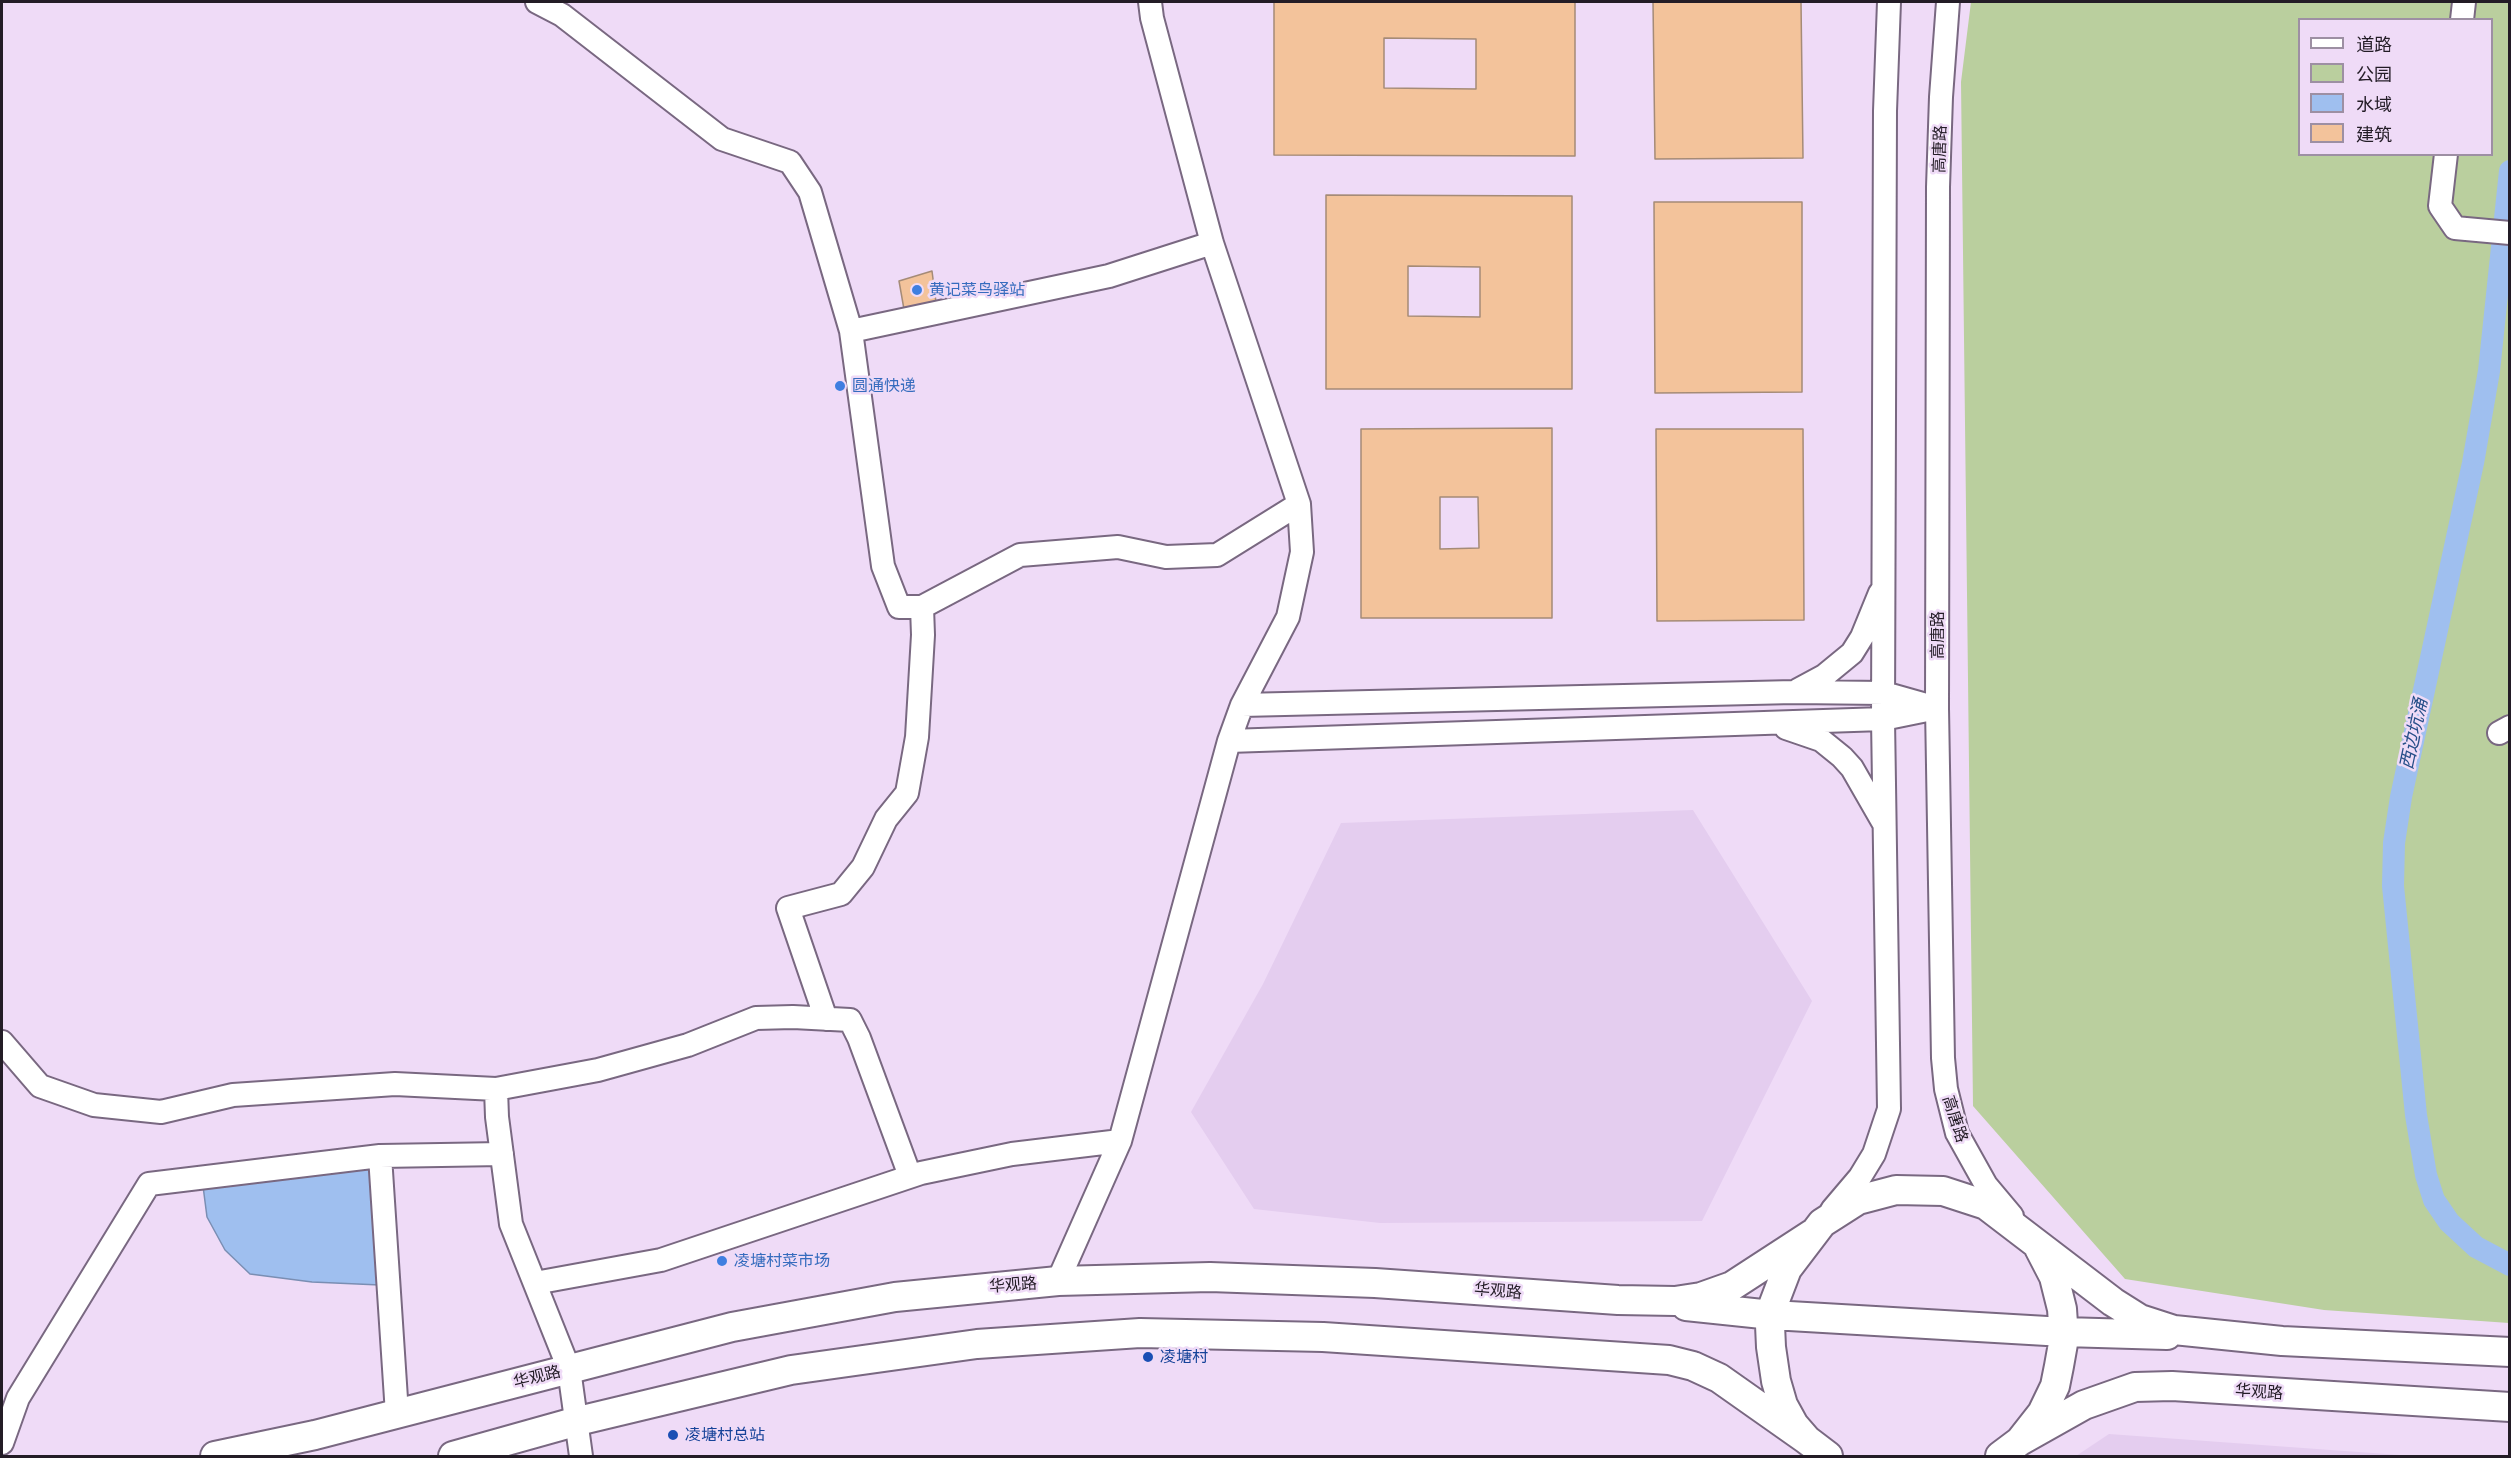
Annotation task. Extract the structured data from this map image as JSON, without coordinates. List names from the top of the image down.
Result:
{
  "streets": {
    "main road": ["华观路"],
    "street": ["高唐路"]
  },
  "water": ["西边坑涌"],
  "places": [
    "黄记菜鸟驿站",
    "圆通快递",
    "凌塘村菜市场",
    "凌塘村",
    "凌塘村总站"
  ],
  "legend": [
    "道路",
    "公园",
    "水域",
    "建筑"
  ]
}
